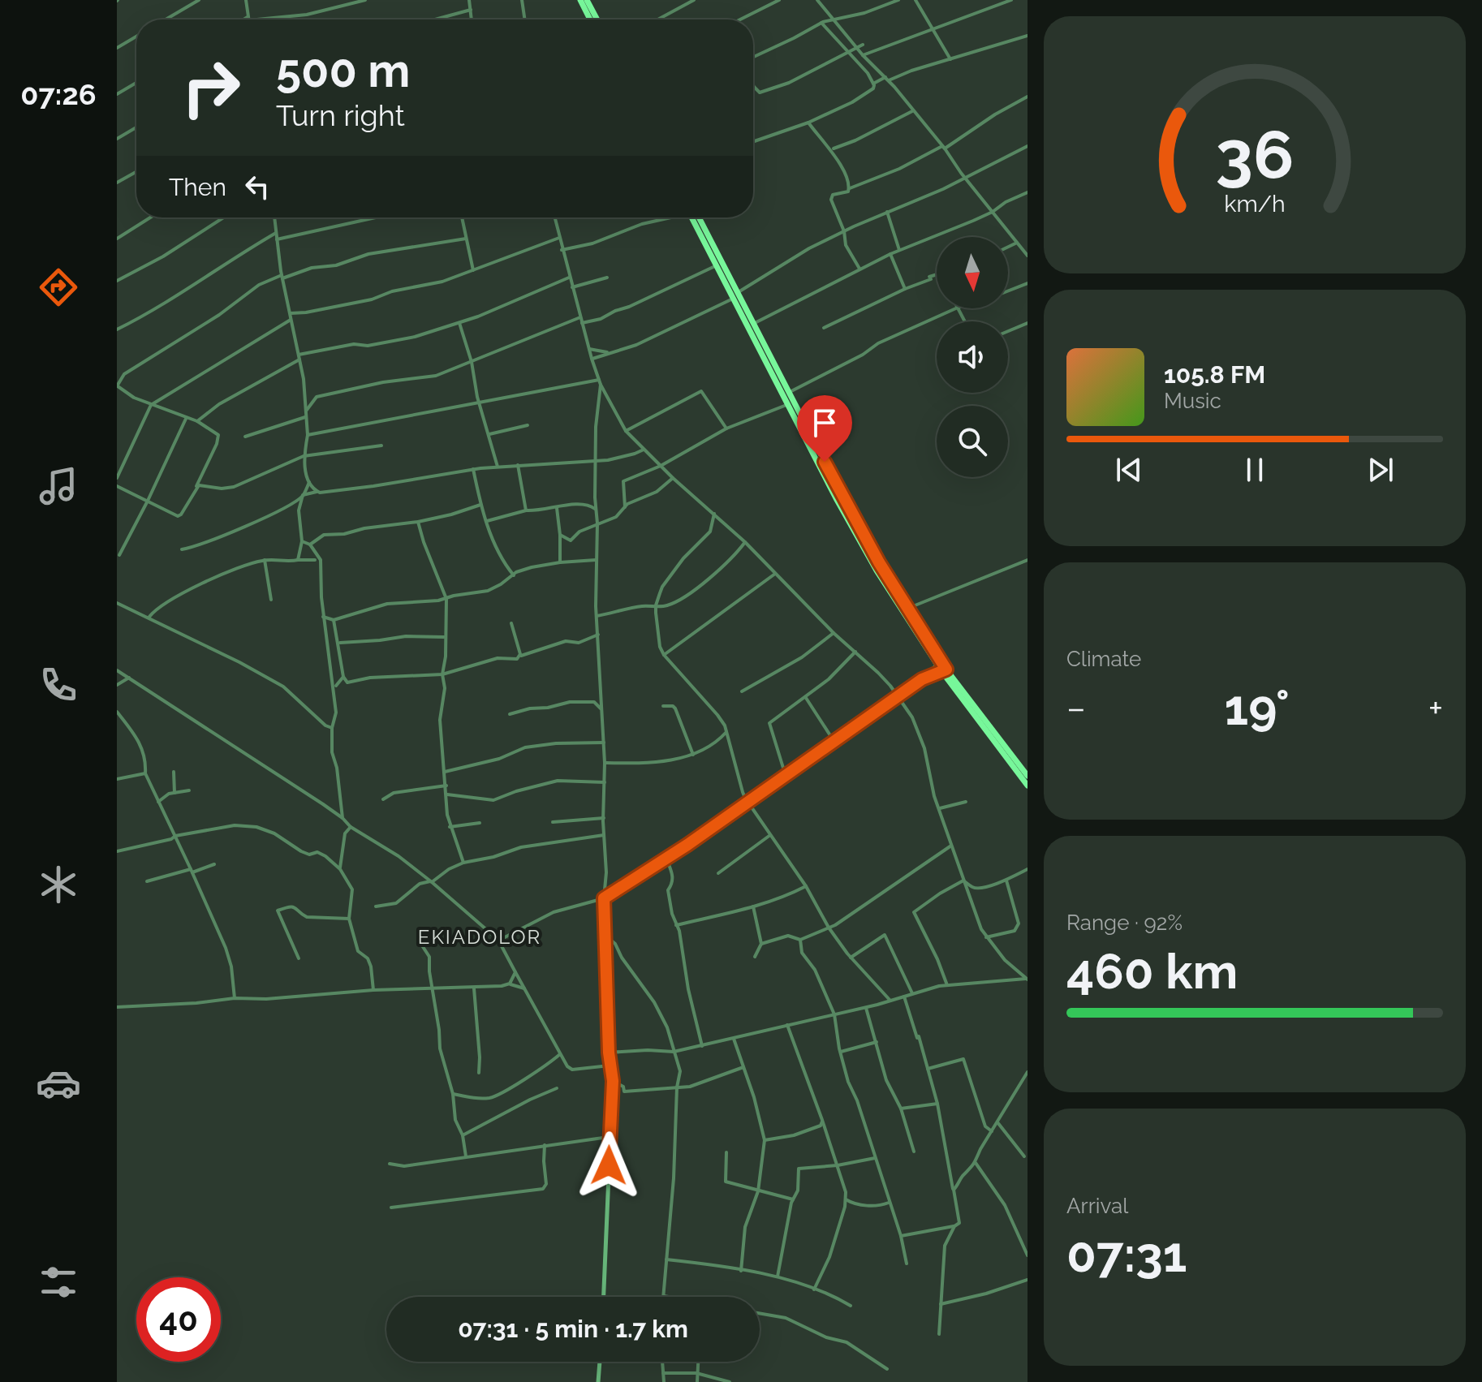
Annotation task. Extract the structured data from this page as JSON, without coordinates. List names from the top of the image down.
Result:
{
  "districts": ["EKIADOLOR"],
  "north": "bottom",
  "page": {
    "tabs": "07:26",
    "turn": ["500 m", "Turn right"],
    "then": "Then",
    "song": ["105.8 FM", "Music"],
    "tile": [
      "Climate",
      ["Range · 92%", "460 km"],
      ["Arrival", "07:31"]
    ],
    "heat": ["−", "19°", "+"],
    "limit": "40",
    "trip": "07:31 · 5 min · 1.7 km",
    "gauge": ["36", "km/h"]
  }
}
